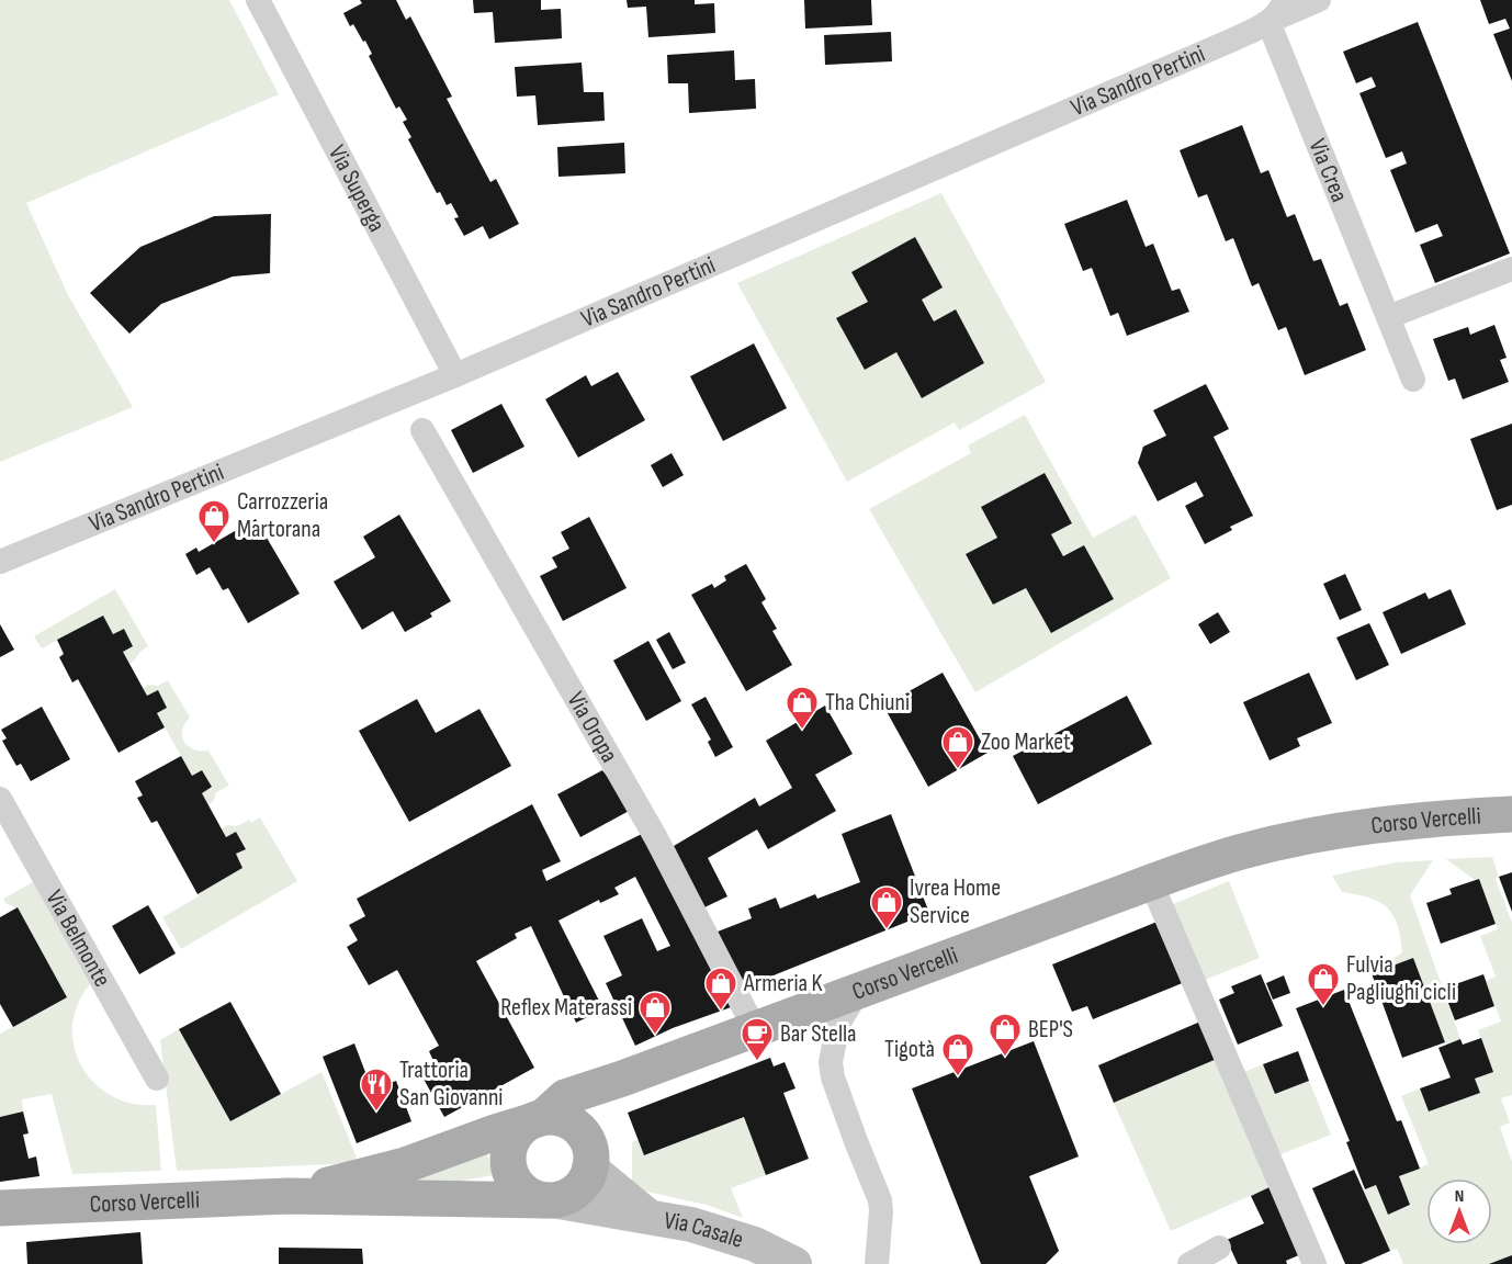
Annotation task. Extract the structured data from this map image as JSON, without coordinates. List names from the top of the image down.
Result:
{
  "streets": {
    "main road": ["Corso Vercelli", "Via Casale"],
    "street": [
      "Via Sandro Pertini",
      "Via Crea",
      "Via Superga",
      "Via Oropa",
      "Via Belmonte"
    ]
  },
  "crossings": [
    ["Via Sandro Pertini", "Via Crea"],
    ["Via Sandro Pertini", "Via Superga"],
    ["Via Oropa", "Corso Vercelli"],
    ["Corso Vercelli", "Via Casale"]
  ],
  "places": {
    "shop": [
      "Carrozzeria Martorana",
      "Tha Chiuni",
      "Zoo Market",
      "Ivrea Home Service",
      "Fulvia Pagliughi cicli",
      "Armeria K",
      "Reflex Materassi",
      "BEP'S",
      "Tigotà"
    ],
    "cafe": ["Bar Stella"],
    "restaurant": ["Trattoria San Giovanni"]
  },
  "north": "top"
}
